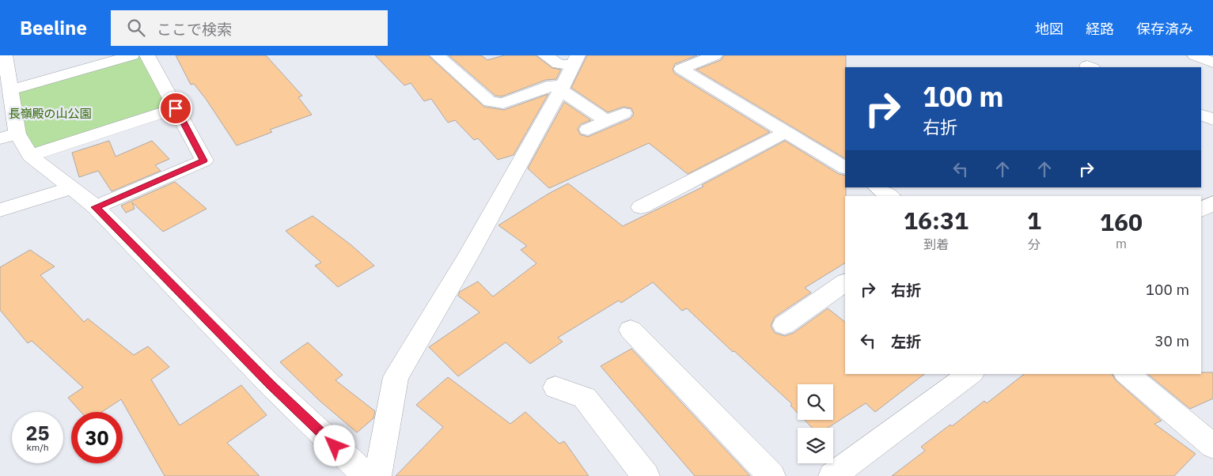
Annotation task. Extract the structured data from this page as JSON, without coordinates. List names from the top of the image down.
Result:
{
  "parks": ["長嶺殿の山公園"],
  "page": {
    "header": "Beeline",
    "search": "ここで検索",
    "nav": ["地図", "経路", "保存済み"],
    "turn": ["100 m", "右折"],
    "eta": [
      "16:31",
      "到着",
      "1",
      "分",
      "160",
      "m"
    ],
    "list": [
      {
        "name": "右折",
        "value": "100 m"
      },
      {
        "name": "左折",
        "value": "30 m"
      }
    ],
    "speed": "25 km/h",
    "limit": "30"
  }
}
